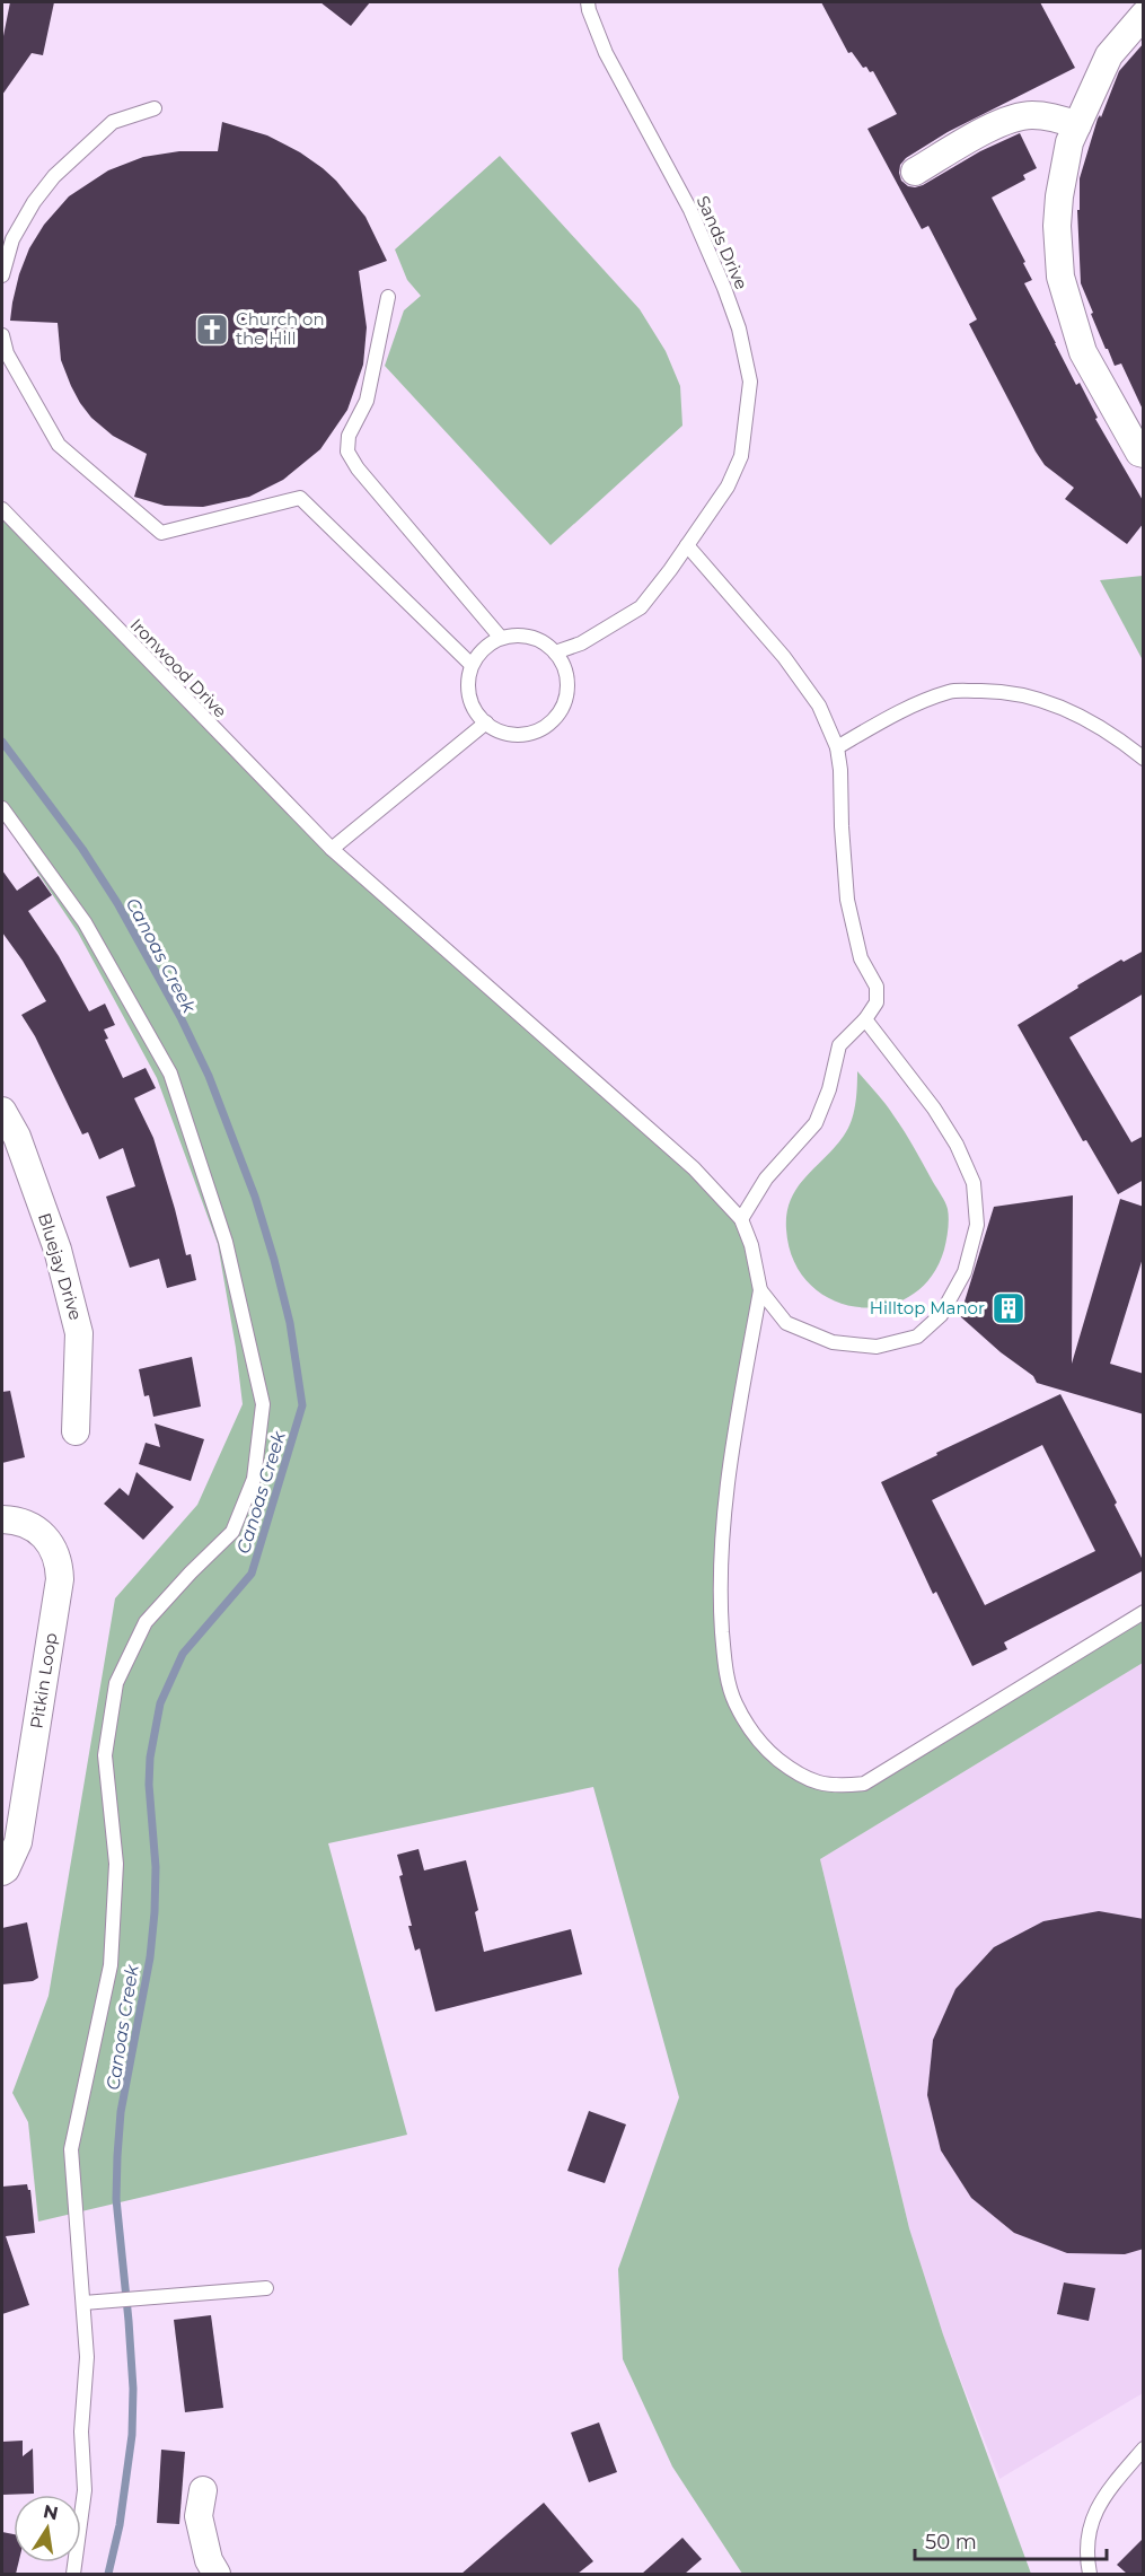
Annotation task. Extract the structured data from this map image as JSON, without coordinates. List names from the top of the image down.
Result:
{
  "streets": {
    "street": ["Bluejay Drive", "Pitkin Loop"],
    "lane": ["Sands Drive", "Ironwood Drive"]
  },
  "water": ["Canoas Creek"],
  "places": {
    "church": ["Church on the Hill"],
    "building": ["Hilltop Manor"]
  },
  "scale_bar": "50 m",
  "north": "top"
}
